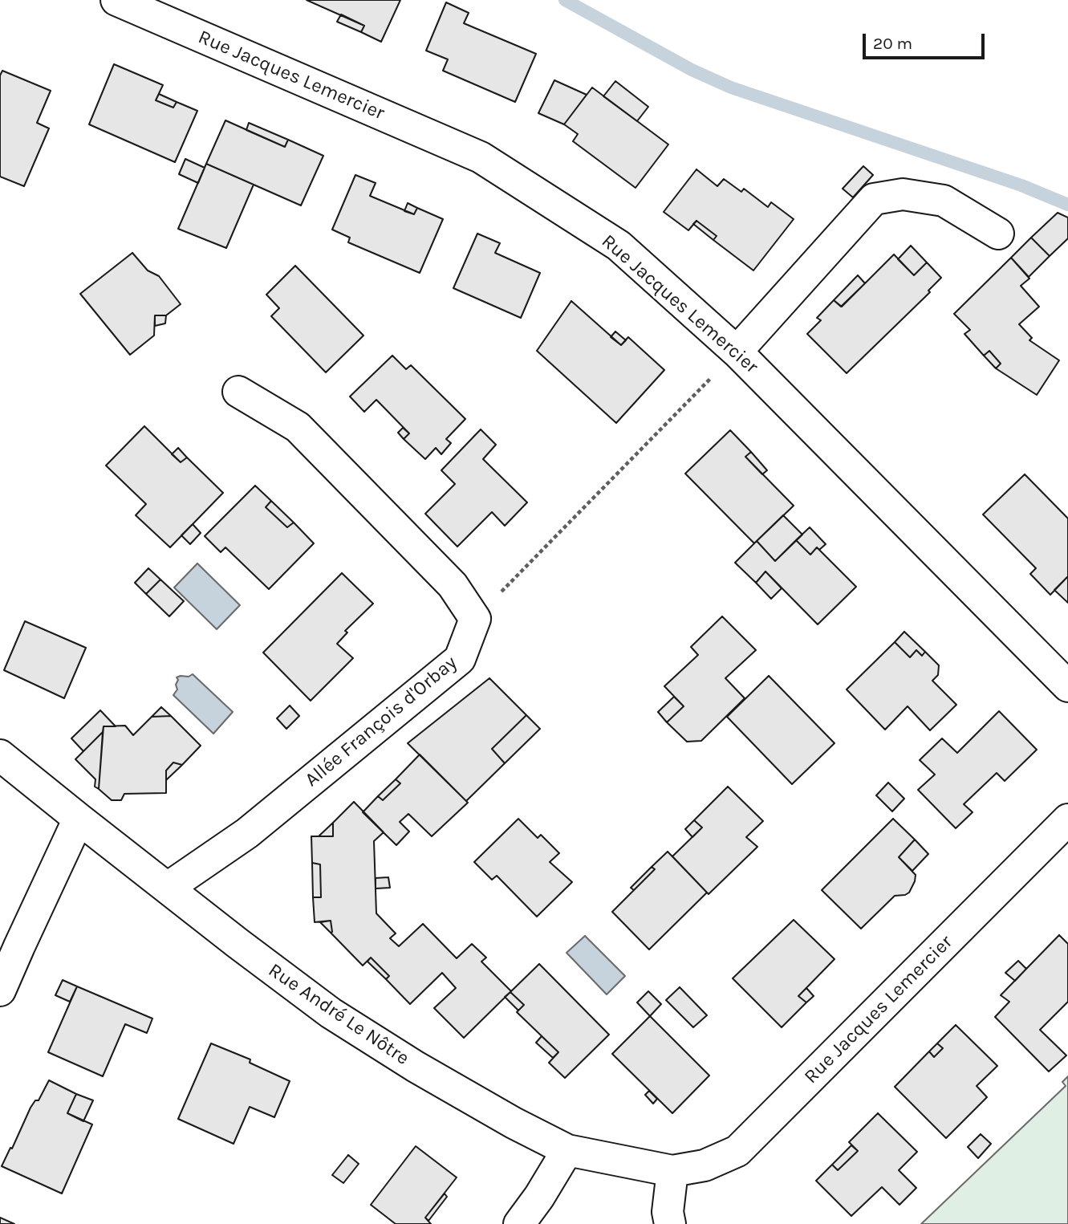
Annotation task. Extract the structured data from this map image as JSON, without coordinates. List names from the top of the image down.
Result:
{
  "streets": {
    "street": ["Rue Jacques Lemercier", "Allée François d'Orbay", "Rue André Le Nôtre"]
  },
  "crossings": [
    ["Rue Jacques Lemercier", "Rue André Le Nôtre"],
    ["Allée François d'Orbay", "Rue André Le Nôtre"]
  ],
  "scale_bar": "20 m"
}
